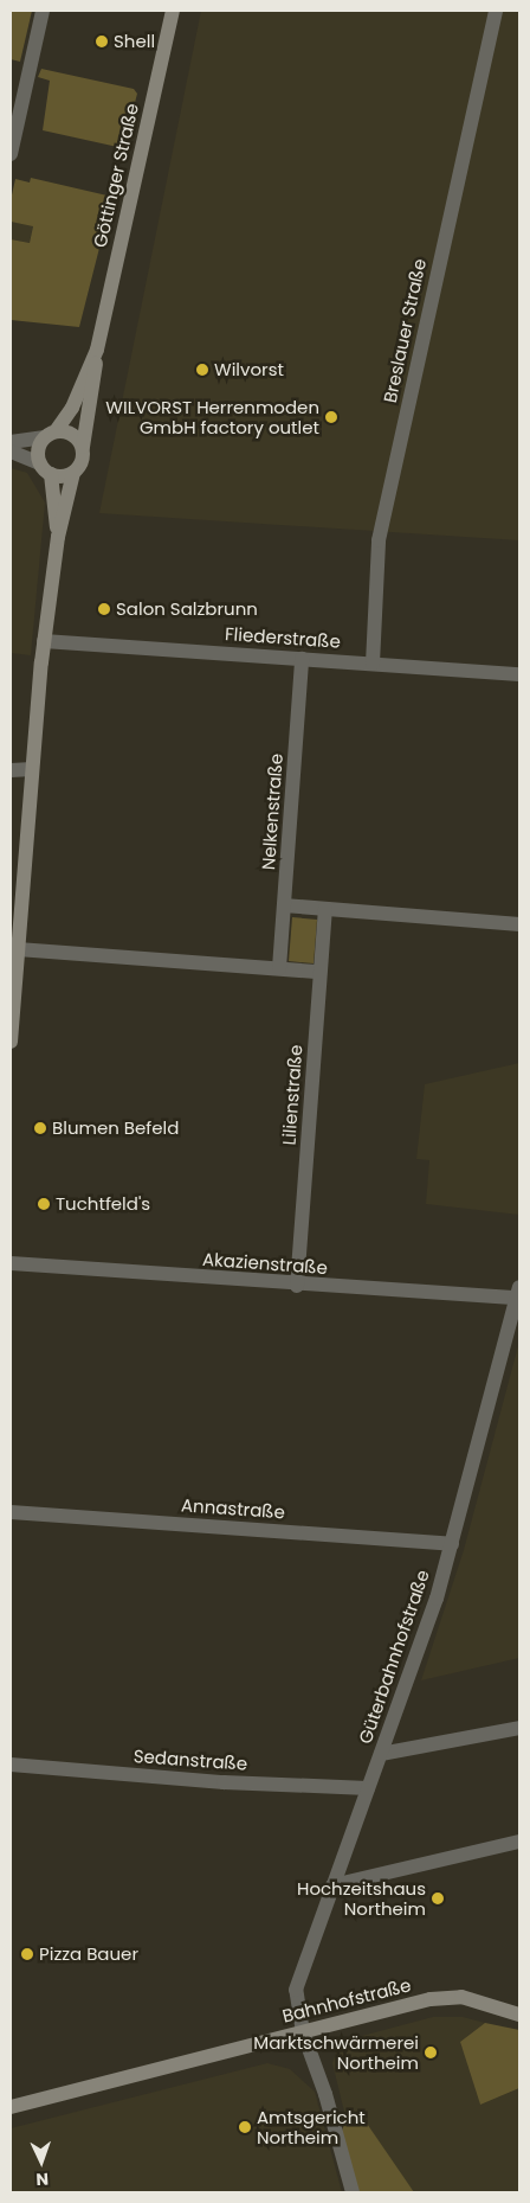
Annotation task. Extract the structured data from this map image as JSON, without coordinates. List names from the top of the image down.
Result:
{
  "streets": {
    "main road": ["Göttinger Straße", "Bahnhofstraße"],
    "street": [
      "Breslauer Straße",
      "Fliederstraße",
      "Nelkenstraße",
      "Lilienstraße",
      "Akazienstraße",
      "Annastraße",
      "Güterbahnhofstraße",
      "Sedanstraße"
    ]
  },
  "crossings": [
    ["Göttinger Straße", "Fliederstraße"],
    ["Breslauer Straße", "Fliederstraße"],
    ["Fliederstraße", "Nelkenstraße"],
    ["Lilienstraße", "Akazienstraße"],
    ["Akazienstraße", "Güterbahnhofstraße"],
    ["Annastraße", "Güterbahnhofstraße"],
    ["Güterbahnhofstraße", "Sedanstraße"],
    ["Güterbahnhofstraße", "Bahnhofstraße"]
  ],
  "places": [
    "Shell",
    "Wilvorst",
    "WILVORST Herrenmoden GmbH factory outlet",
    "Salon Salzbrunn",
    "Blumen Befeld",
    "Tuchtfeld's",
    "Hochzeitshaus Northeim",
    "Pizza Bauer",
    "Marktschwärmerei Northeim",
    "Amtsgericht Northeim"
  ],
  "north": "bottom"
}
